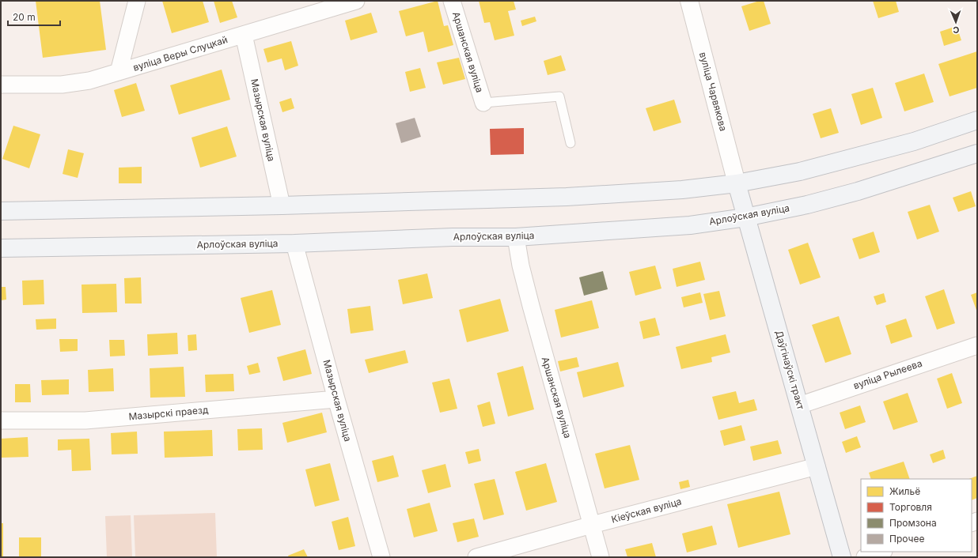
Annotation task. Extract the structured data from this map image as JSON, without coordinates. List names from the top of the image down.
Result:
{
  "streets": {
    "main road": ["вуліца Чарвякова", "Арлоўская вуліца", "Даўгінаўскі тракт"],
    "street": [
      "Аршанская вуліца",
      "вуліца Веры Слуцкай",
      "Мазырская вуліца",
      "вуліца Рылеева",
      "Мазырскі праезд",
      "Кіеўская вуліца"
    ]
  },
  "crossings": [
    ["Аршанская вуліца", "Арлоўская вуліца"],
    ["Аршанская вуліца", "Кіеўская вуліца"],
    ["вуліца Веры Слуцкай", "Мазырская вуліца"],
    ["вуліца Чарвякова", "Даўгінаўскі тракт"],
    ["Мазырская вуліца", "Арлоўская вуліца"],
    ["Мазырская вуліца", "Мазырскі праезд"],
    ["Арлоўская вуліца", "Даўгінаўскі тракт"],
    ["Даўгінаўскі тракт", "вуліца Рылеева"],
    ["Даўгінаўскі тракт", "Кіеўская вуліца"]
  ],
  "legend": [
    "Жильё",
    "Торговля",
    "Промзона",
    "Прочее"
  ],
  "scale_bar": "20 m",
  "north": "bottom"
}
